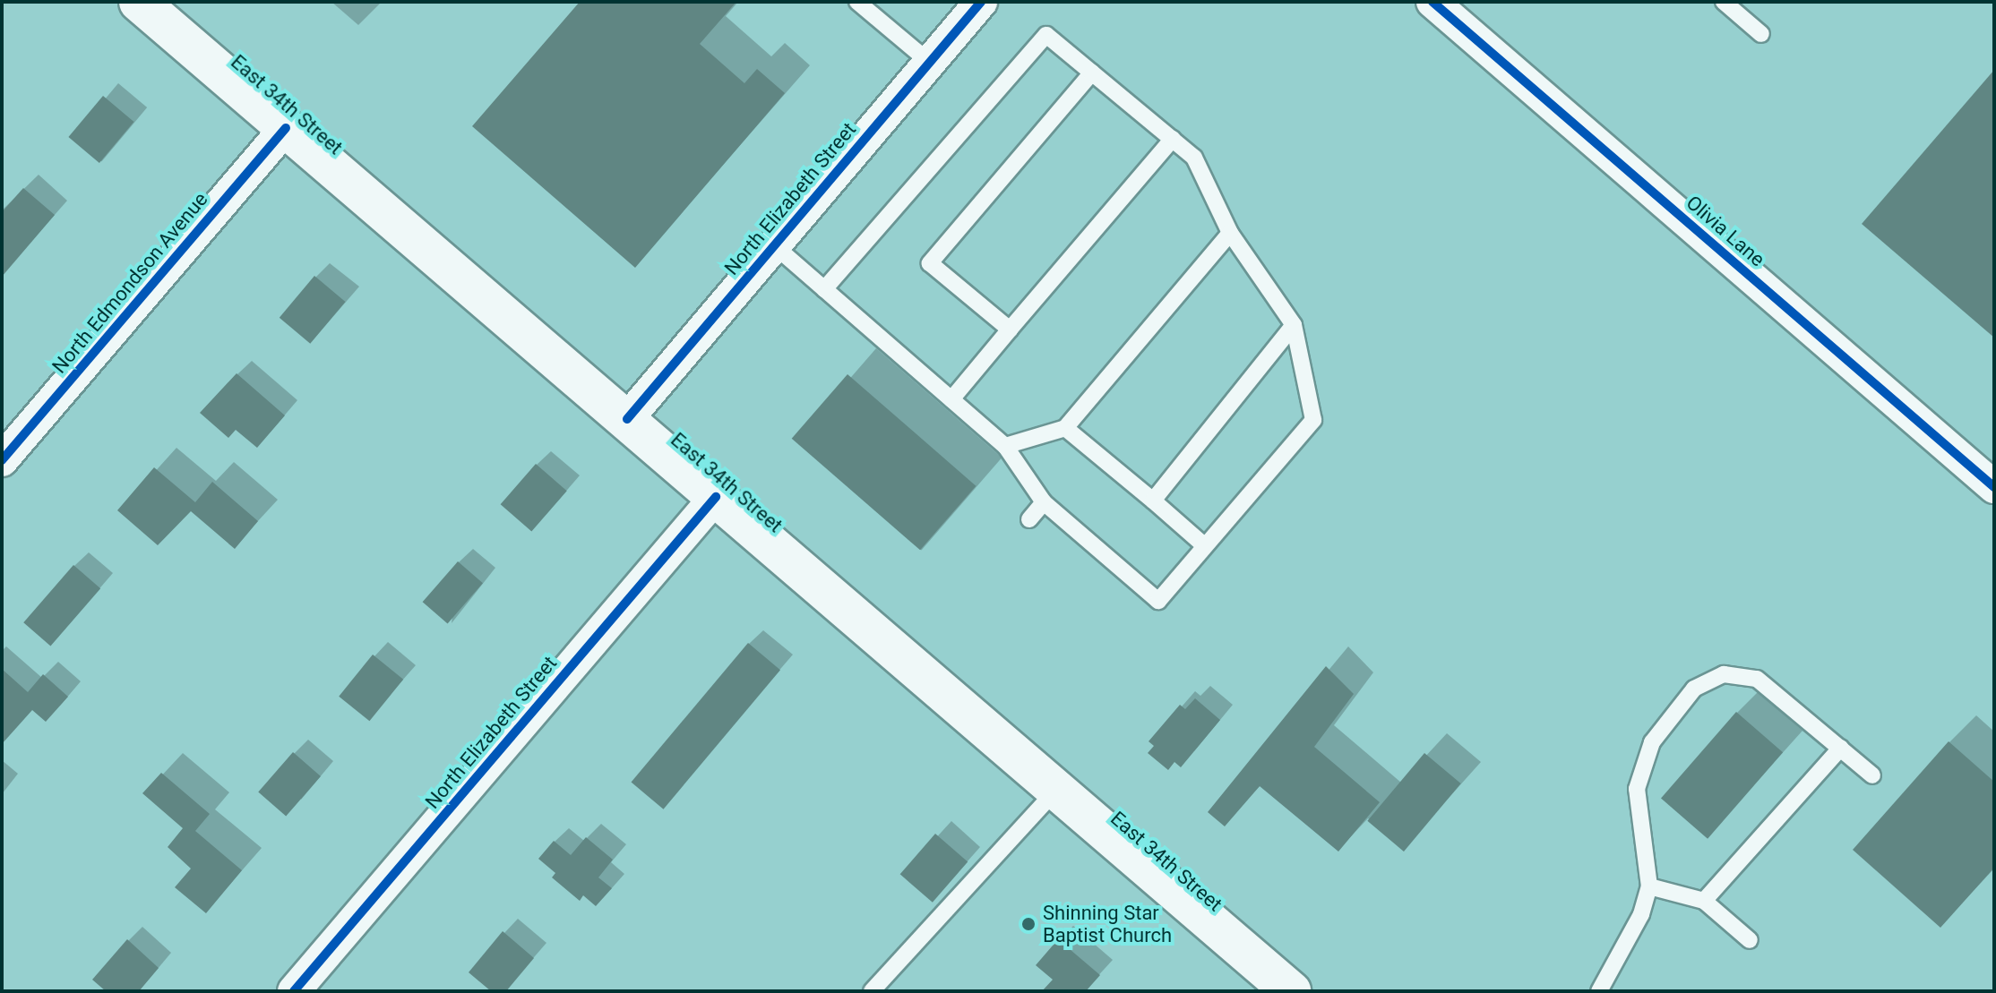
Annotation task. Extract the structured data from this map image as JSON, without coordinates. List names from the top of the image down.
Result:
{
  "streets": {
    "main road": ["East 34th Street"],
    "street": ["North Elizabeth Street", "Olivia Lane", "North Edmondson Avenue"]
  },
  "crossings": [
    ["East 34th Street", "North Elizabeth Street"],
    ["East 34th Street", "North Edmondson Avenue"]
  ],
  "places": ["Shinning Star Baptist Church"]
}
